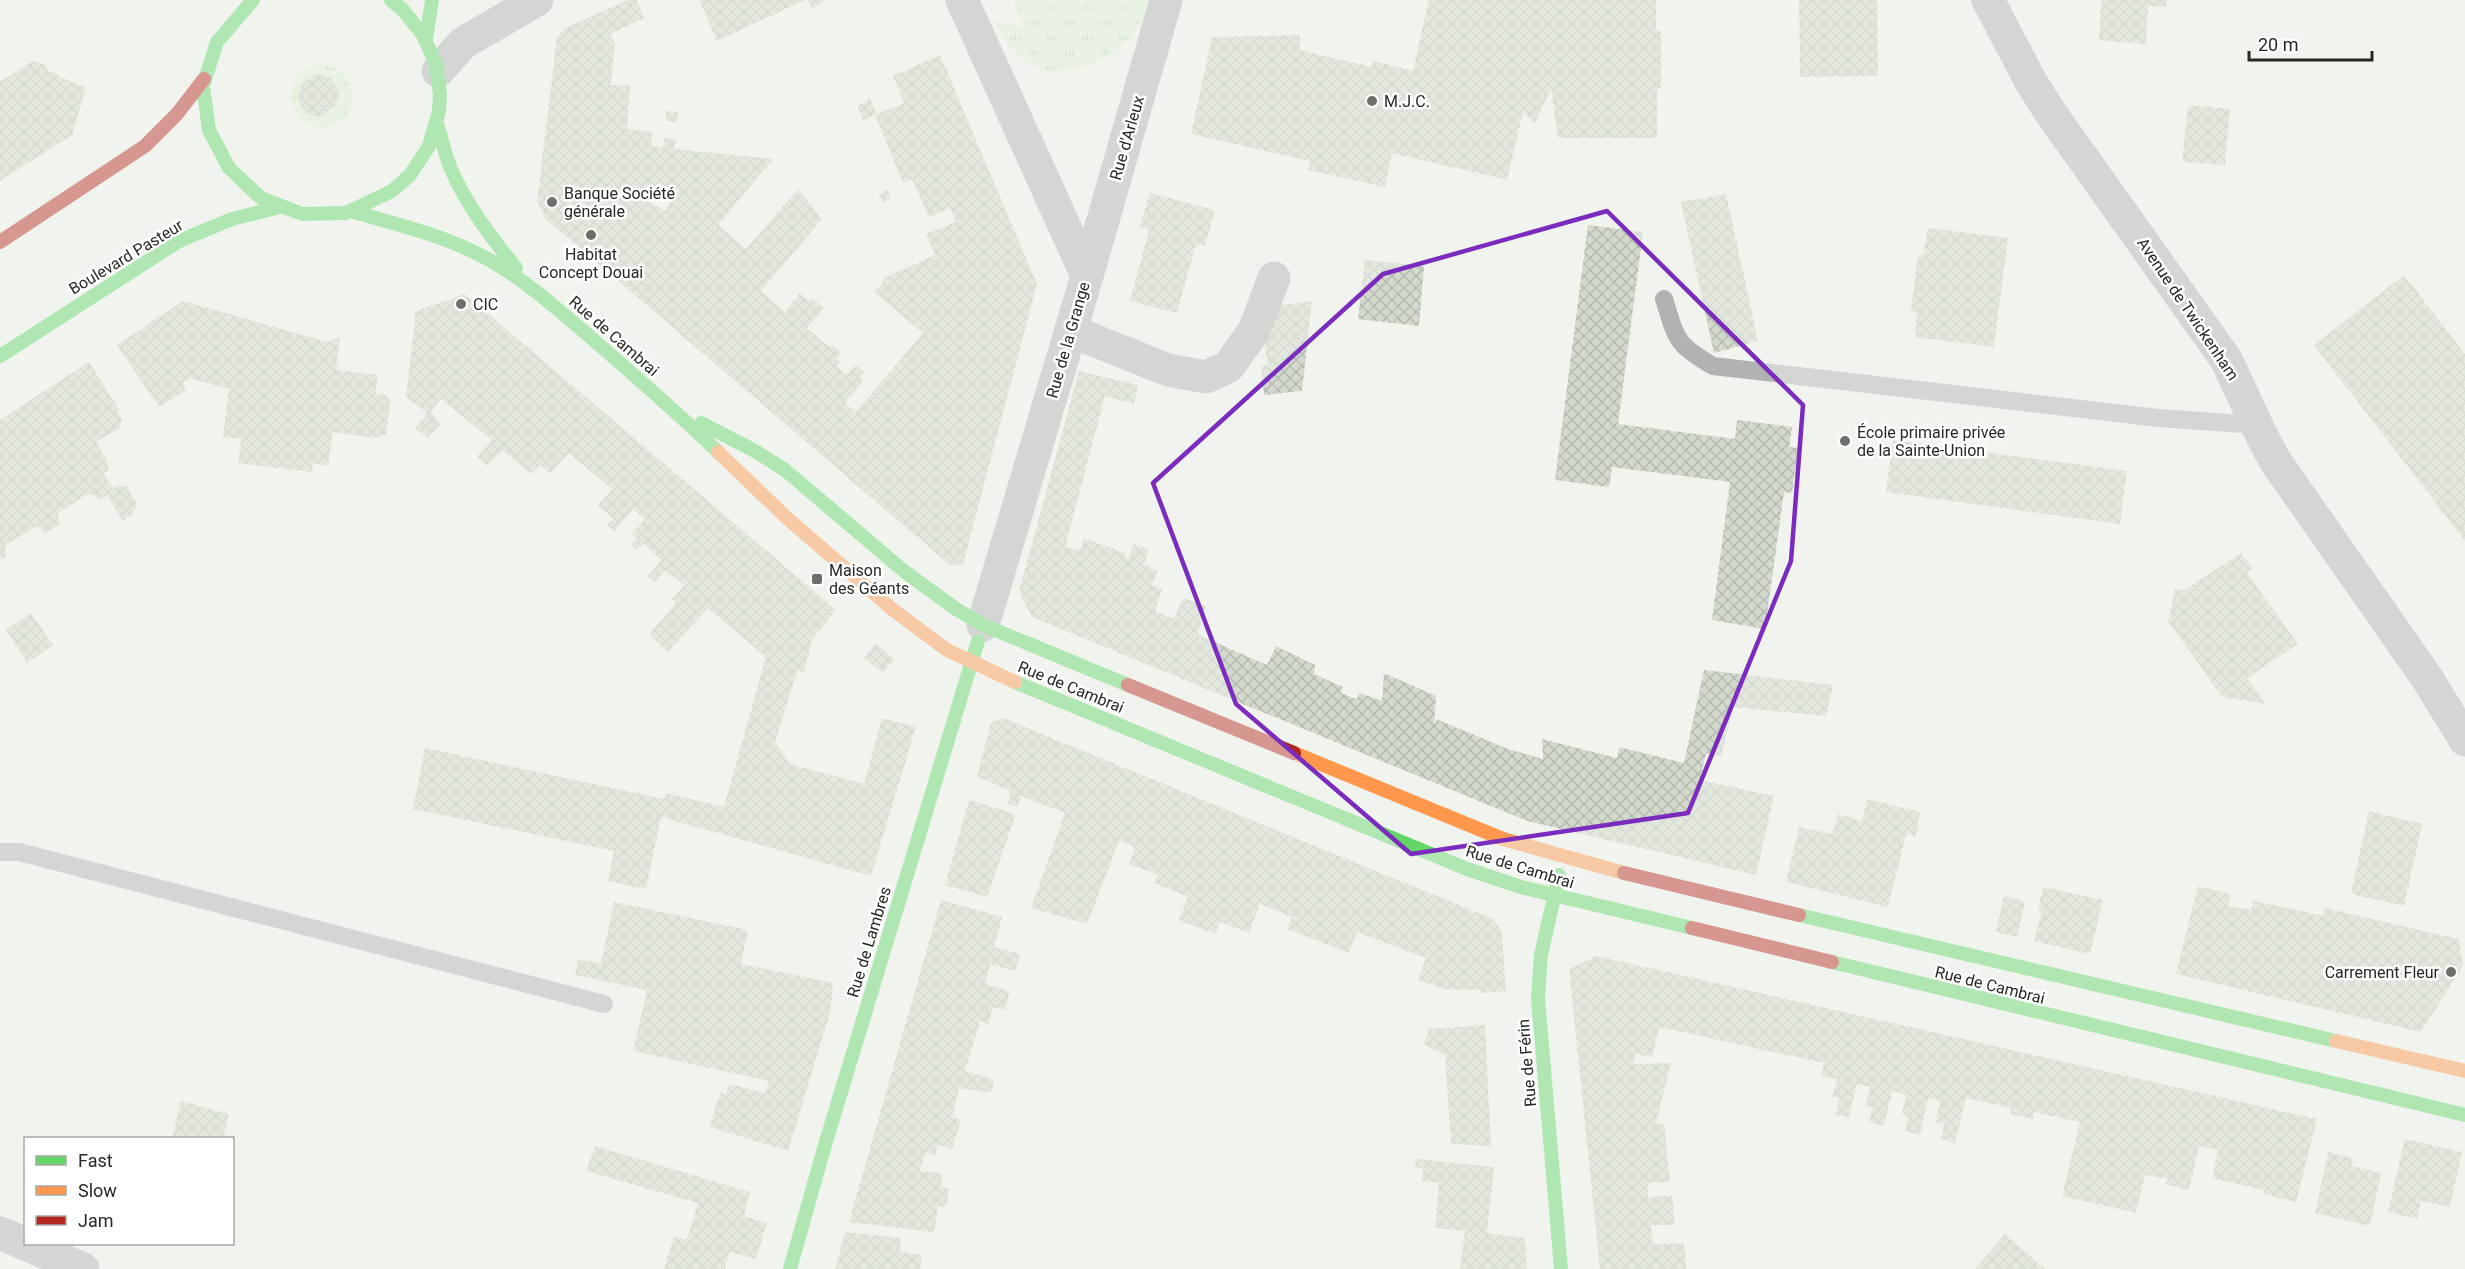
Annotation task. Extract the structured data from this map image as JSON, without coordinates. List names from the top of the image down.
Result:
{
  "streets": {
    "main road": [
      "Boulevard Pasteur",
      "Rue de Cambrai",
      "Rue de Lambres",
      "Rue de Férin"
    ],
    "street": ["Rue d'Arleux", "Avenue de Twickenham", "Rue de la Grange"]
  },
  "crossings": [
    ["Rue d'Arleux", "Rue de la Grange"],
    ["Rue de Cambrai", "Rue de la Grange"],
    ["Rue de Cambrai", "Rue de Lambres"],
    ["Rue de Cambrai", "Rue de Férin"],
    ["Rue de la Grange", "Rue de Lambres"]
  ],
  "places": {
    "other": [
      "M.J.C.",
      "Banque Société générale",
      "Habitat Concept Douai",
      "CIC",
      "École primaire privée de la Sainte-Union",
      "Carrement Fleur"
    ],
    "transit": ["Maison des Géants"]
  },
  "legend": ["Fast", "Slow", "Jam"],
  "scale_bar": "20 m"
}
